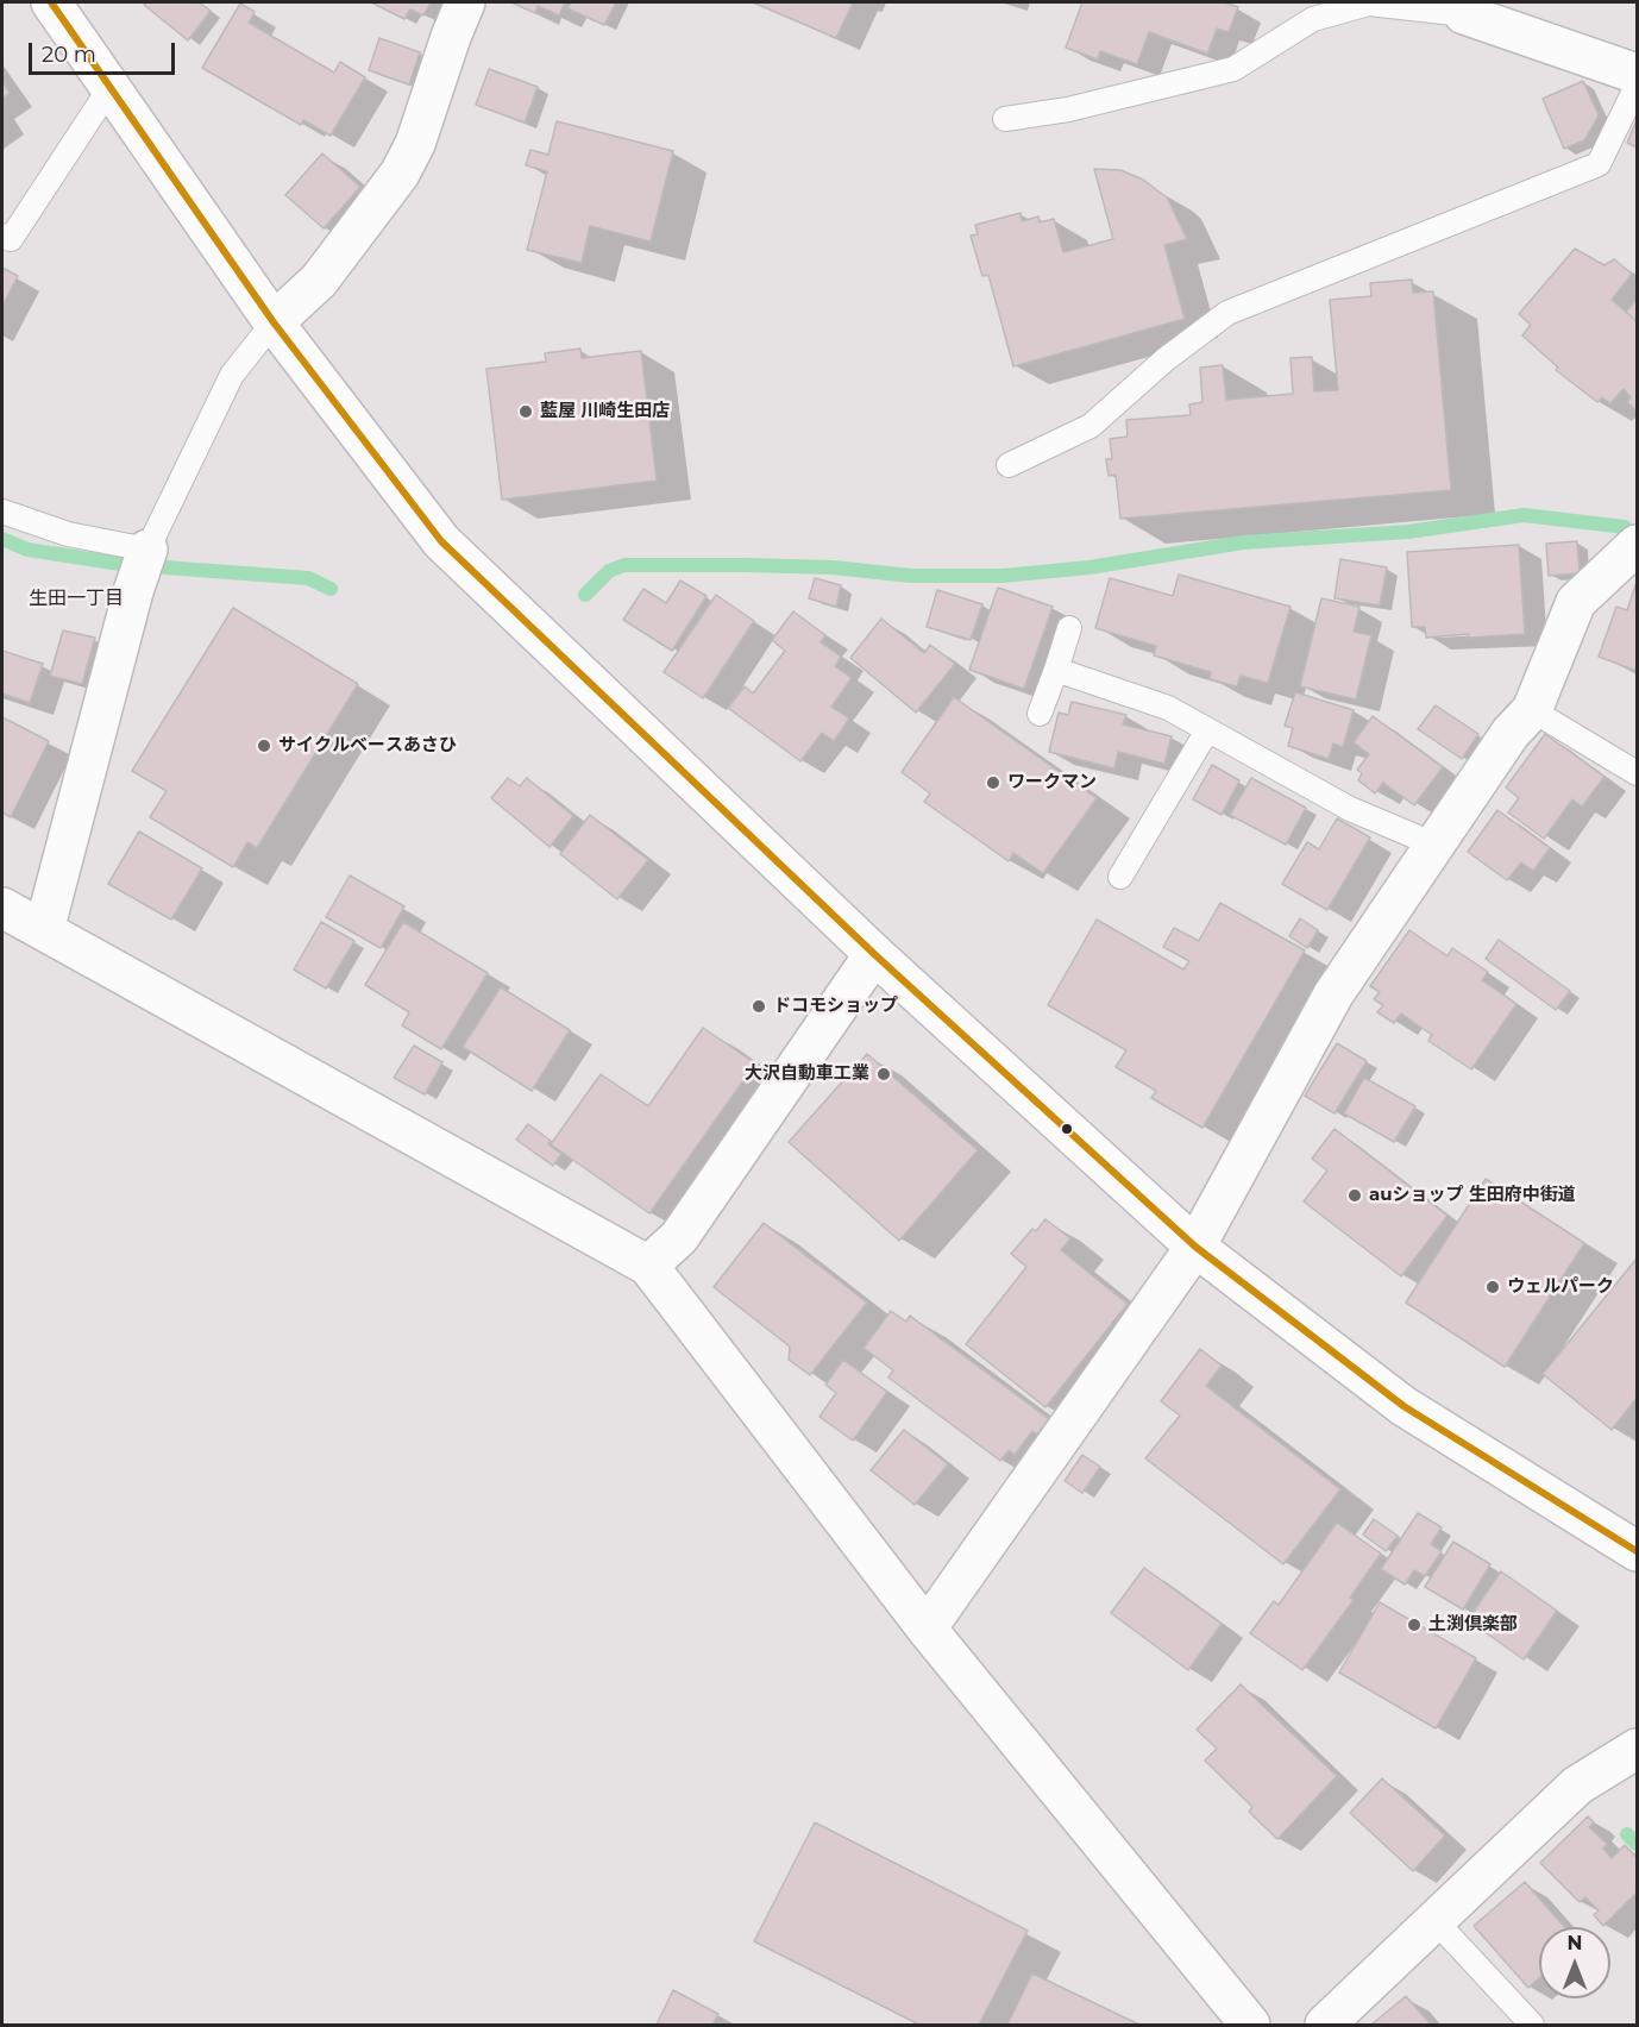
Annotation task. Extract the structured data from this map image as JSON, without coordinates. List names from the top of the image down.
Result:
{
  "districts": ["生田一丁目"],
  "places": [
    "藍屋 川崎生田店",
    "サイクルベースあさひ",
    "ワークマン",
    "ドコモショップ",
    "大沢自動車工業",
    "auショップ 生田府中街道",
    "ウェルパーク",
    "土渕倶楽部"
  ],
  "scale_bar": "20 m",
  "north": "top"
}
